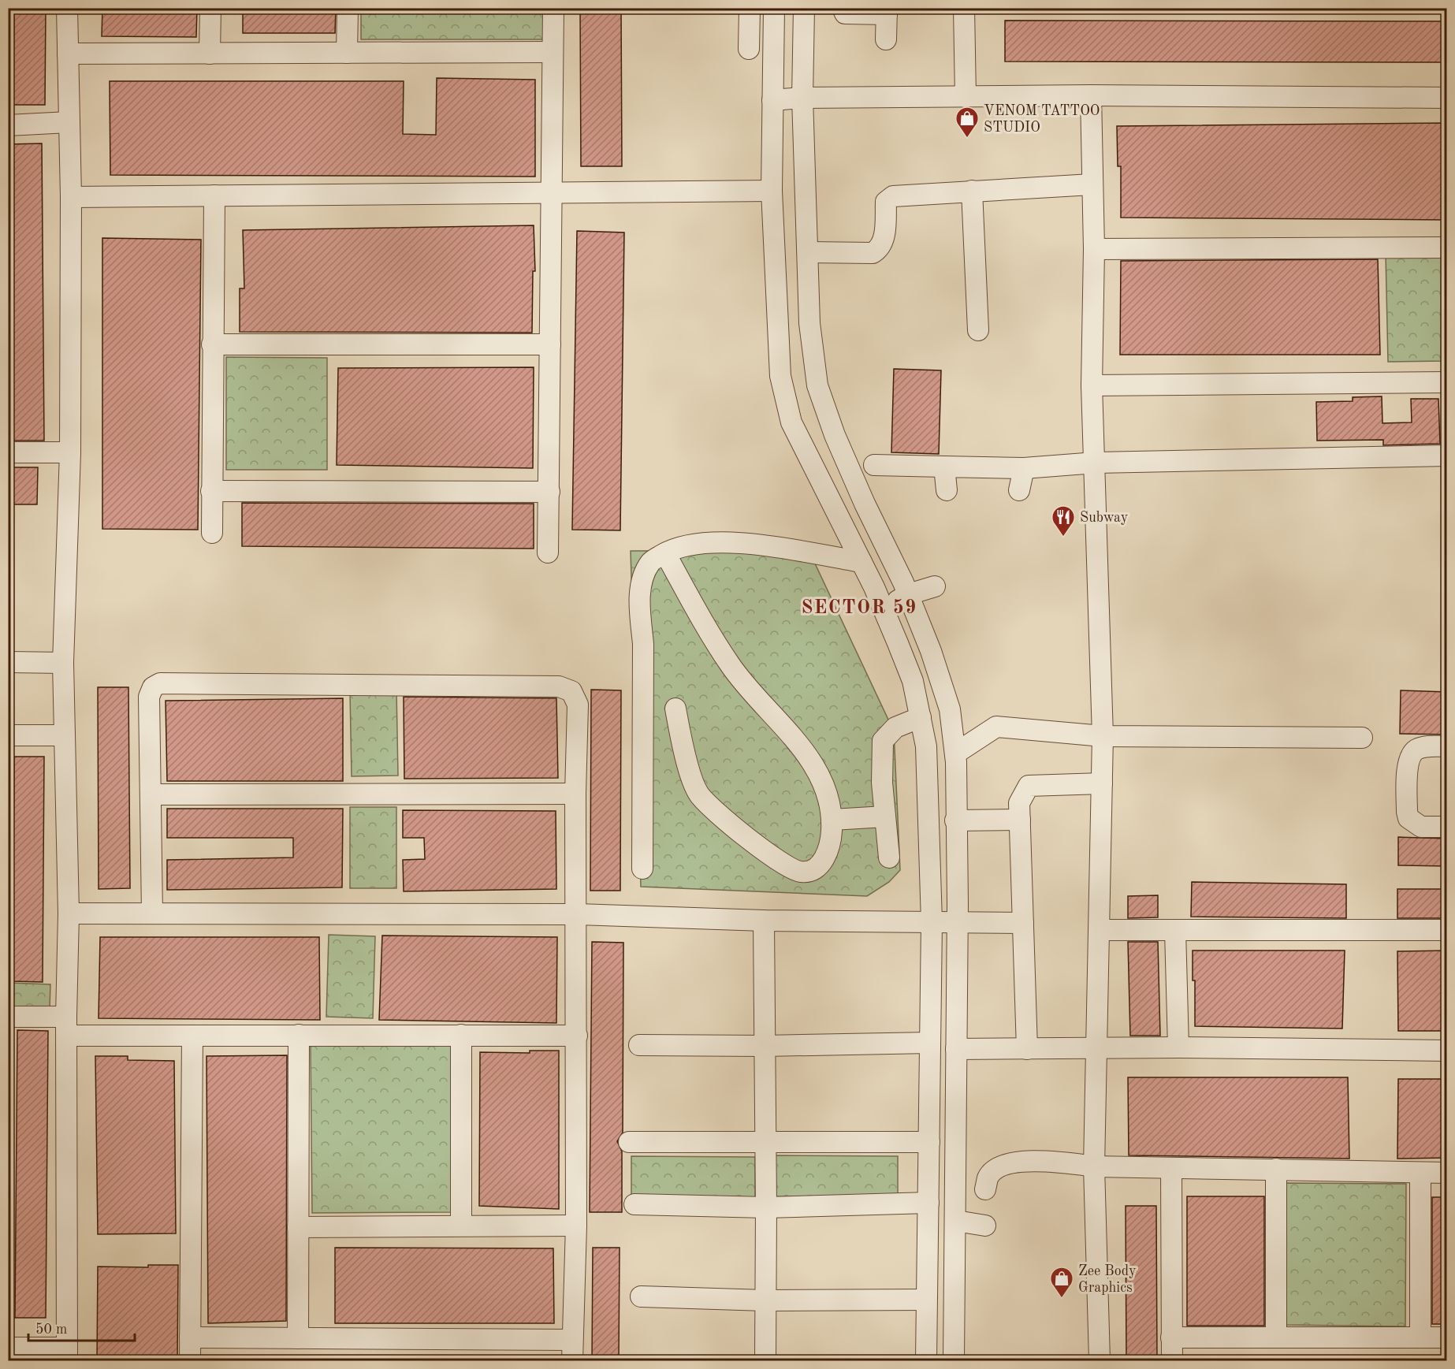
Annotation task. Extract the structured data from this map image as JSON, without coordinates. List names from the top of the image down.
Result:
{
  "districts": ["SECTOR 59"],
  "places": {
    "shop": ["VENOM TATTOO STUDIO", "Zee Body Graphics"],
    "restaurant": ["Subway"]
  },
  "scale_bar": "50 m"
}
